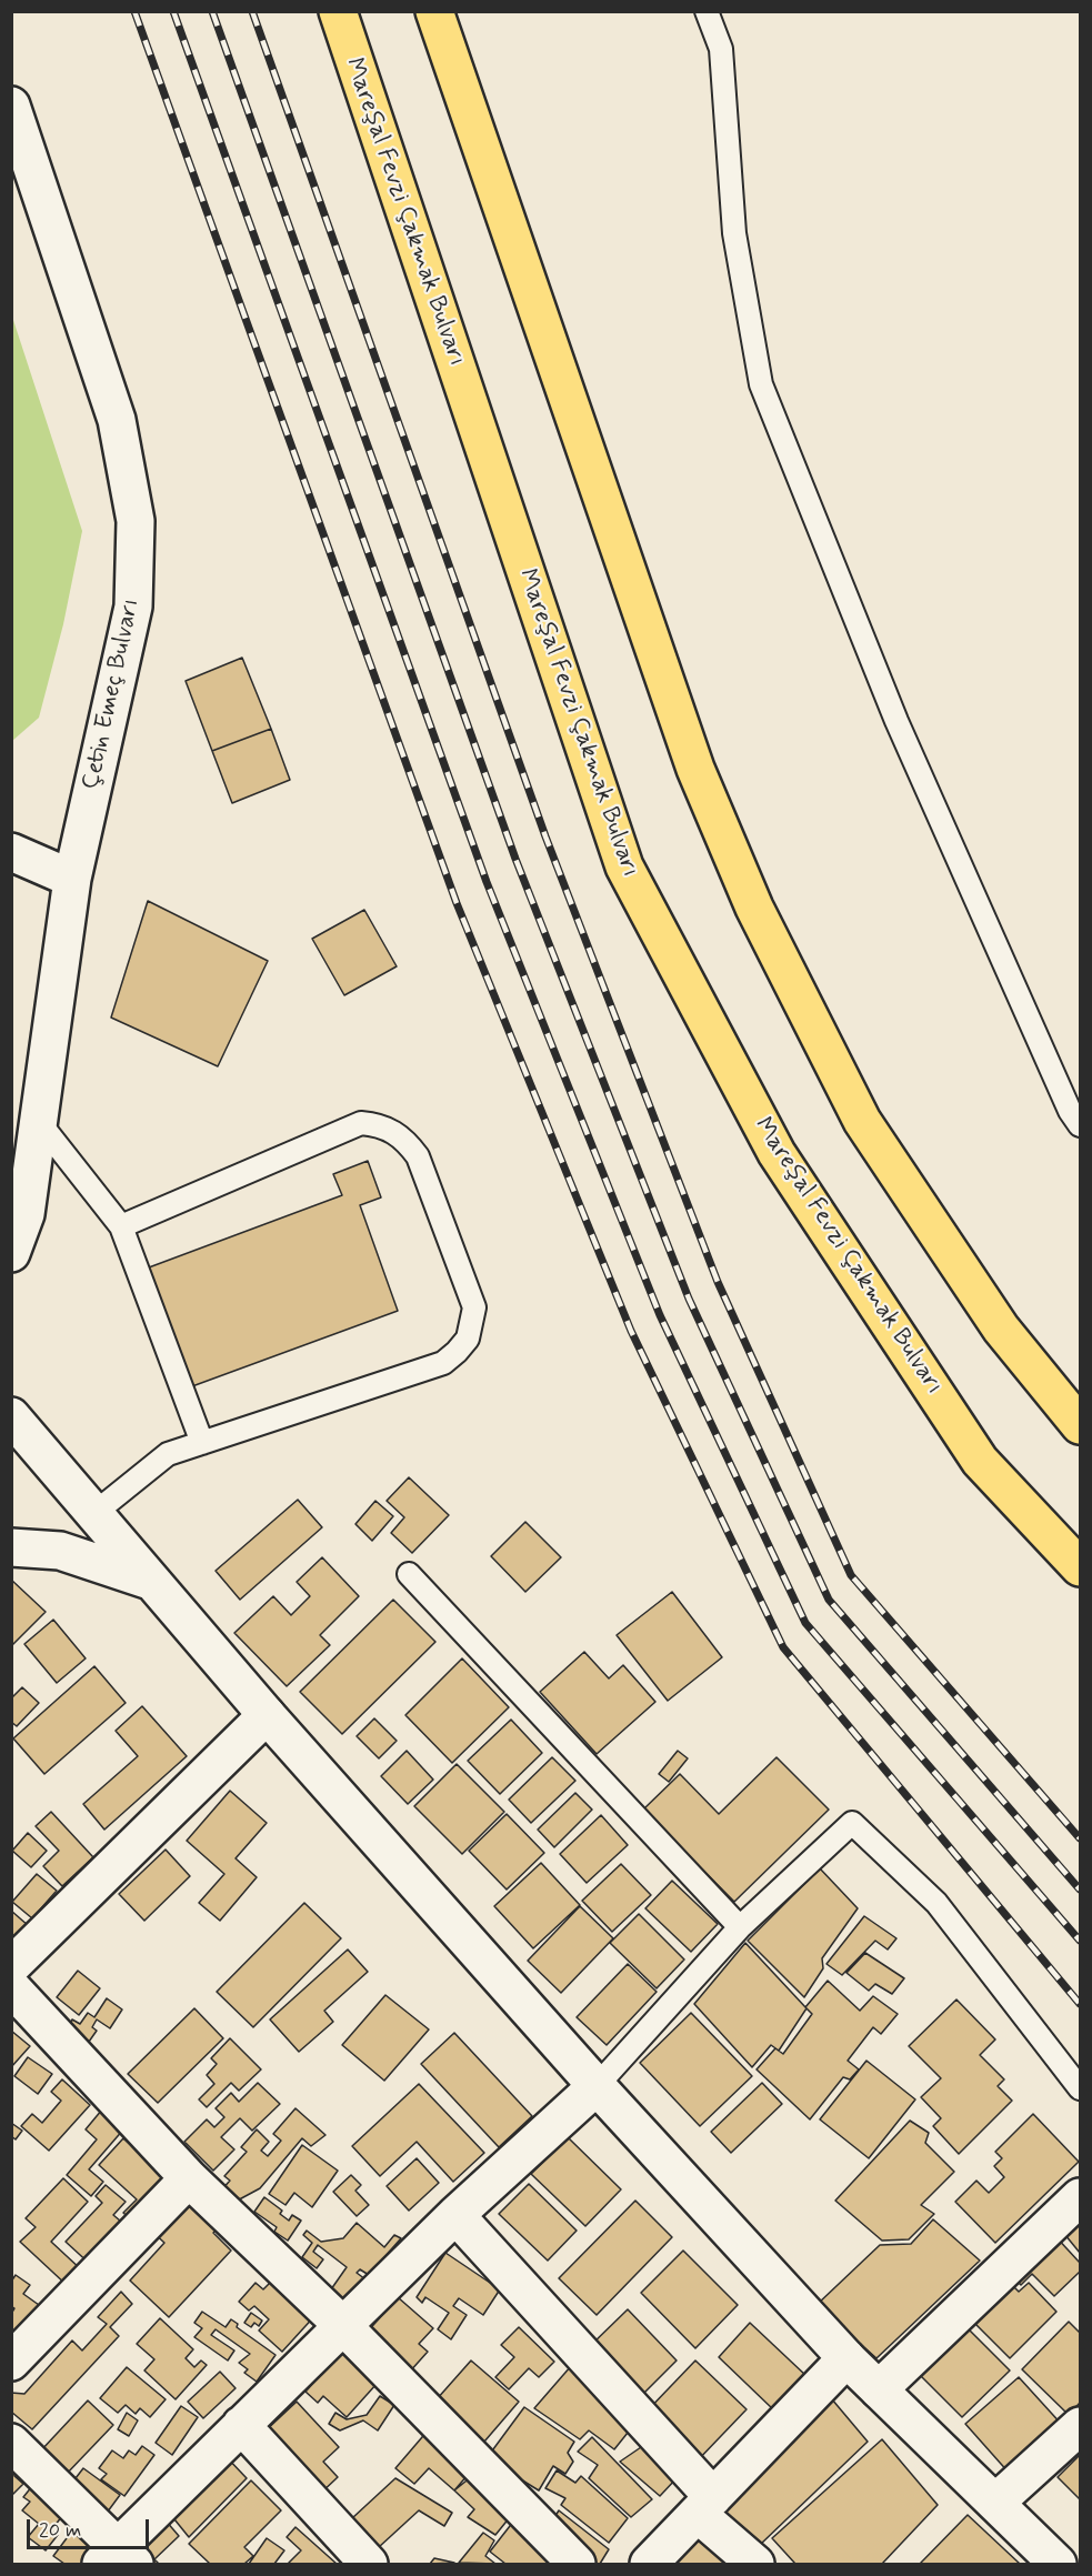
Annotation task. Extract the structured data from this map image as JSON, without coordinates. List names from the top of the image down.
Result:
{
  "streets": {
    "main road": ["Mareşal Fevzi Çakmak Bulvarı"],
    "street": ["Çetin Emeç Bulvarı"]
  },
  "scale_bar": "20 m"
}
